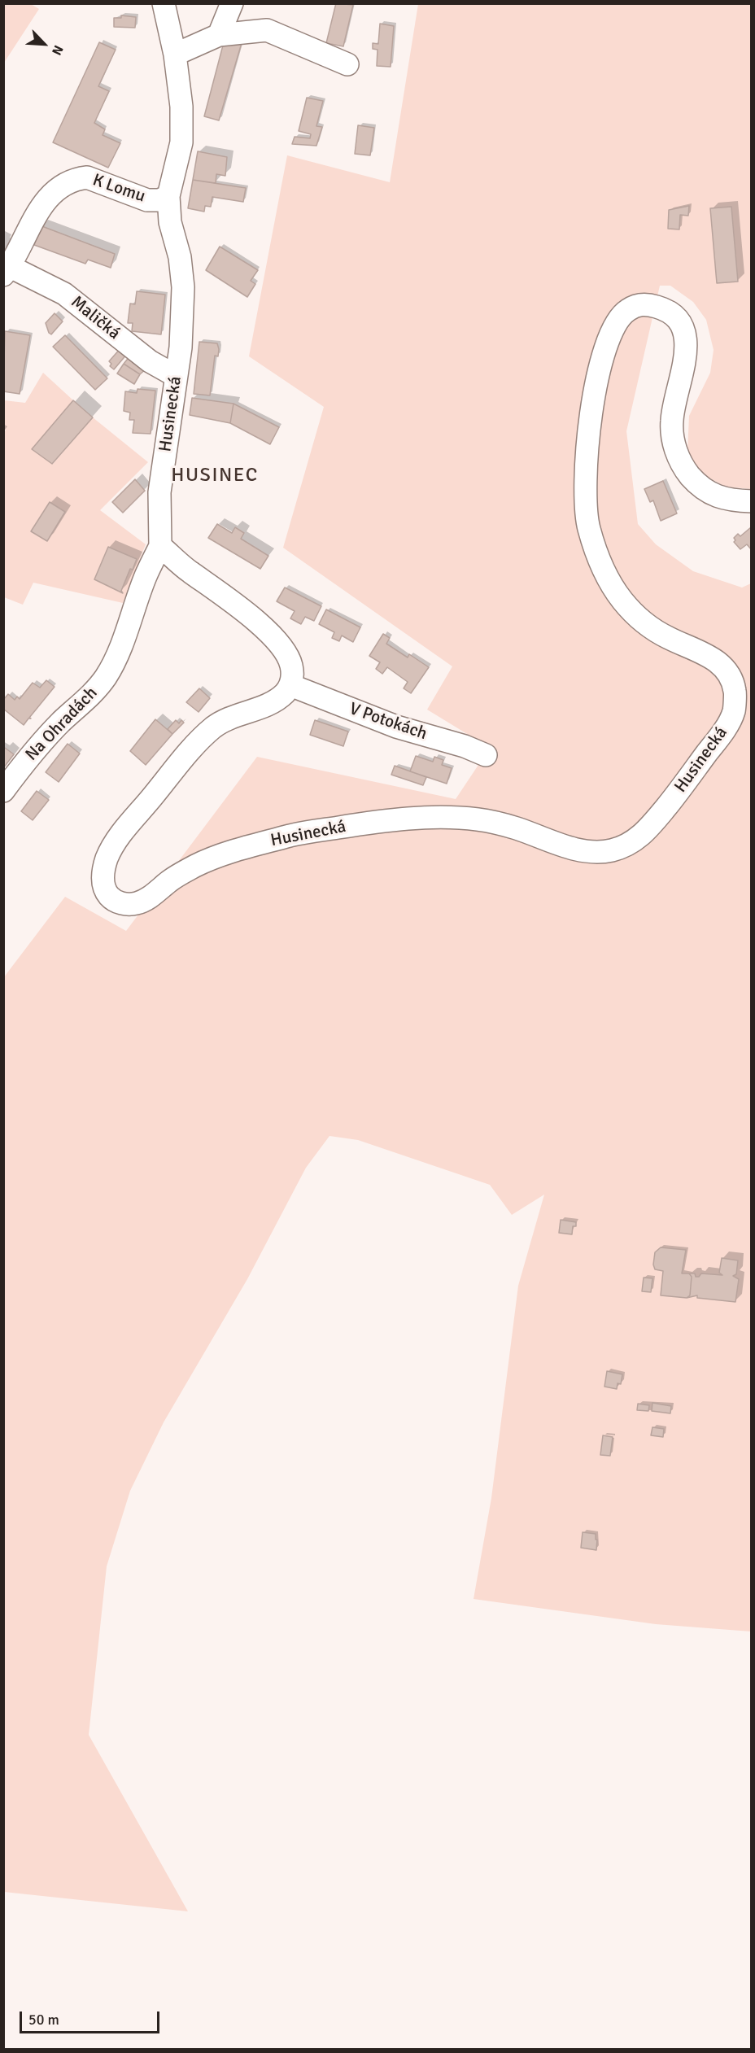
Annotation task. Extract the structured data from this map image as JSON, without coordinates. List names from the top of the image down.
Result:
{
  "streets": {
    "street": [
      "K Lomu",
      "Maličká",
      "Husinecká",
      "V Potokách",
      "Na Ohradách"
    ]
  },
  "crossings": [
    ["K Lomu", "Maličká"],
    ["K Lomu", "Husinecká"],
    ["Maličká", "Husinecká"],
    ["Husinecká", "V Potokách"],
    ["Husinecká", "Na Ohradách"]
  ],
  "districts": ["HUSINEC"],
  "scale_bar": "50 m",
  "north": "bottom right"
}
